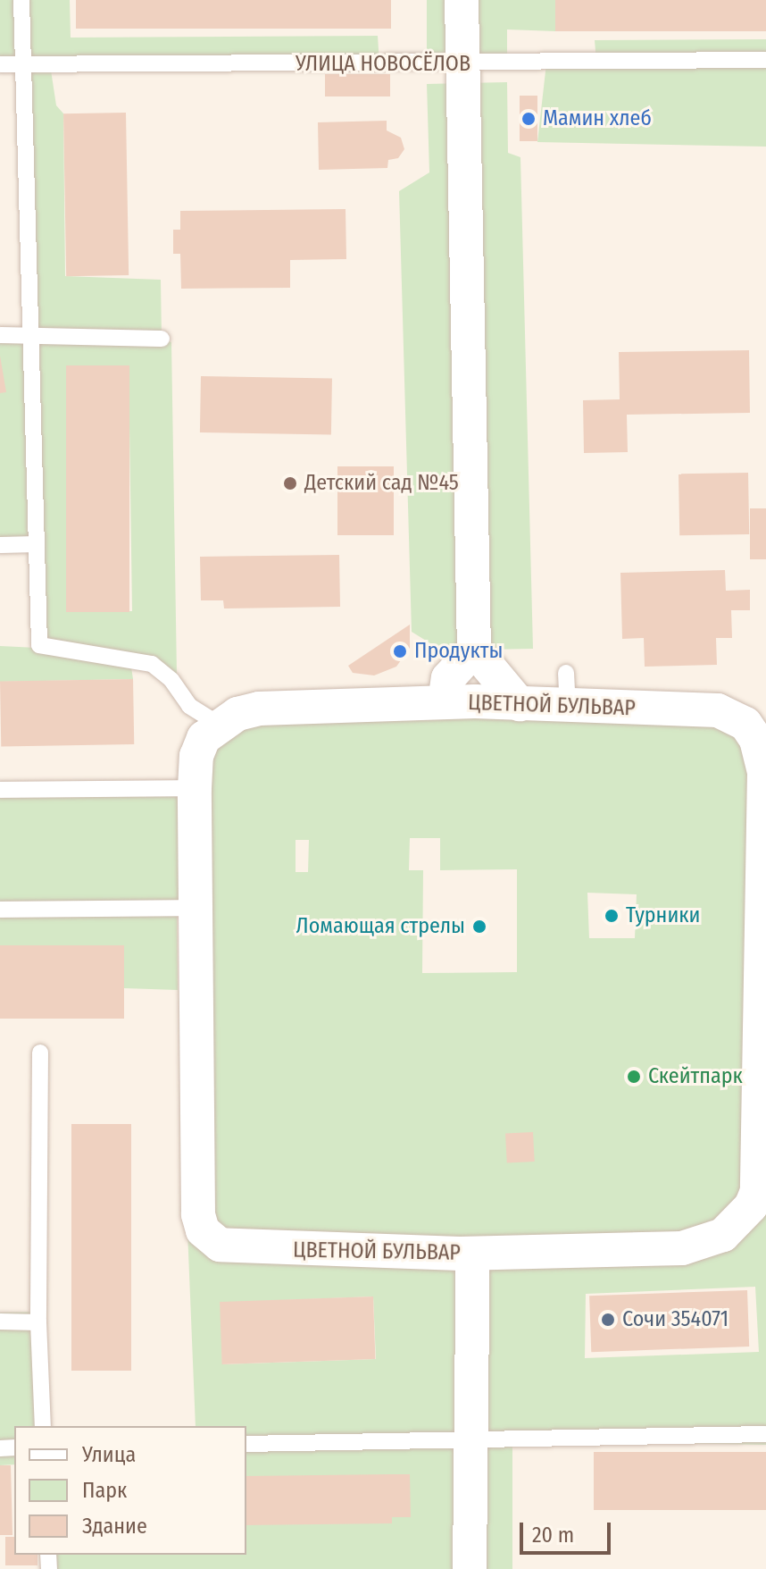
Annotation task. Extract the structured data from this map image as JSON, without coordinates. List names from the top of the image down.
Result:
{
  "streets": {
    "street": ["ЦВЕТНОЙ БУЛЬВАР"],
    "lane": ["УЛИЦА НОВОСЁЛОВ"]
  },
  "places": [
    "Мамин хлеб",
    "Детский сад №45",
    "Продукты",
    "Турники",
    "Ломающая стрелы",
    "Скейтпарк",
    "Сочи 354071"
  ],
  "legend": ["Улица", "Парк", "Здание"],
  "scale_bar": "20 m"
}
